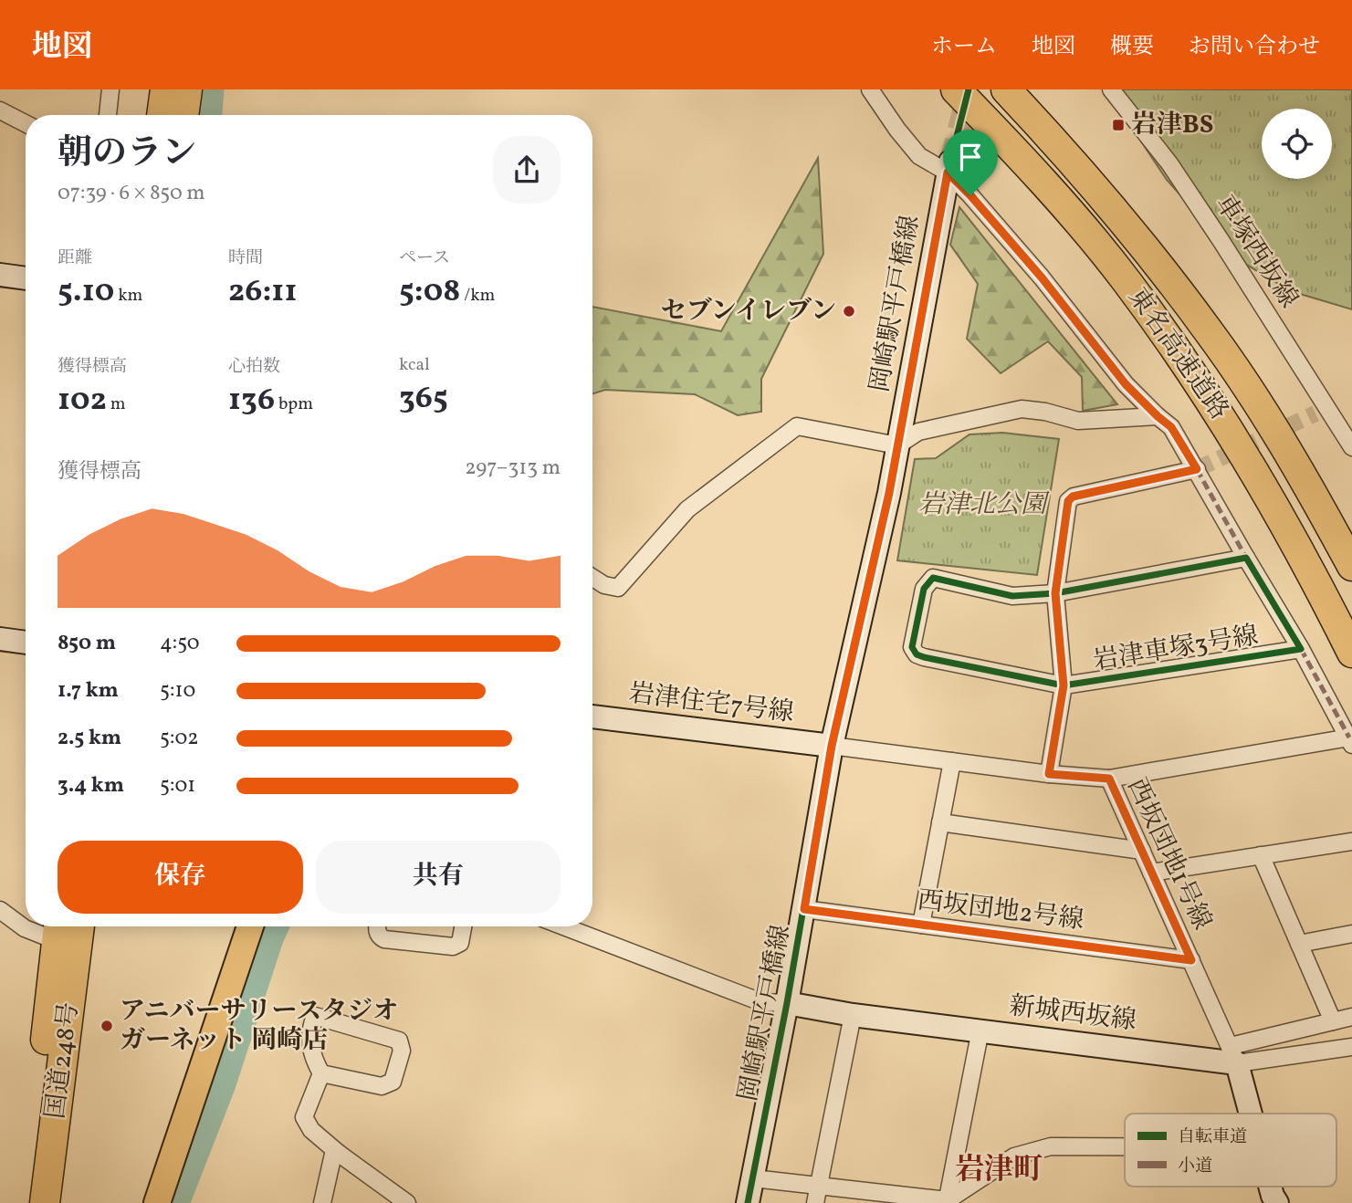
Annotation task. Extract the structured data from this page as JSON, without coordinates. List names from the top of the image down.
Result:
{
  "streets": {
    "highway": ["東名高速道路", "国道248号"],
    "street": [
      "車塚西坂線",
      "岡崎駅平戸橋線",
      "岩津車塚3号線",
      "岩津住宅7号線",
      "西坂団地1号線",
      "西坂団地2号線",
      "新城西坂線"
    ]
  },
  "crossings": [
    ["岡崎駅平戸橋線", "岩津車塚3号線"],
    ["岡崎駅平戸橋線", "岩津住宅7号線"],
    ["岡崎駅平戸橋線", "西坂団地1号線"],
    ["岡崎駅平戸橋線", "西坂団地2号線"],
    ["岡崎駅平戸橋線", "新城西坂線"],
    ["岩津住宅7号線", "西坂団地1号線"],
    ["西坂団地1号線", "西坂団地2号線"],
    ["西坂団地1号線", "新城西坂線"]
  ],
  "districts": ["岩津町"],
  "parks": ["岩津北公園"],
  "places": {
    "transit": ["岩津BS"],
    "other": ["セブンイレブン", "アニバーサリースタジオ ガーネット 岡崎店"]
  },
  "legend": ["自転車道", "小道"],
  "page": {
    "header": "地図",
    "nav": [
      "ホーム",
      "地図",
      "概要",
      "お問い合わせ"
    ],
    "heading": ["朝のラン", "07:39 · 6 × 850 m"],
    "stats": [
      ["距離", "5.10 km"],
      ["時間", "26:11"],
      ["ペース", "5:08 /km"],
      ["獲得標高", "102 m"],
      ["心拍数", "136 bpm"],
      ["kcal", "365"]
    ],
    "chart": ["獲得標高", "297–313 m"],
    "list": [
      {
        "name": "850 m",
        "note": "4:50"
      },
      {
        "name": "1.7 km",
        "note": "5:10"
      },
      {
        "name": "2.5 km",
        "note": "5:02"
      },
      {
        "name": "3.4 km",
        "note": "5:01"
      }
    ],
    "buttons": ["保存", "共有"]
  }
}
